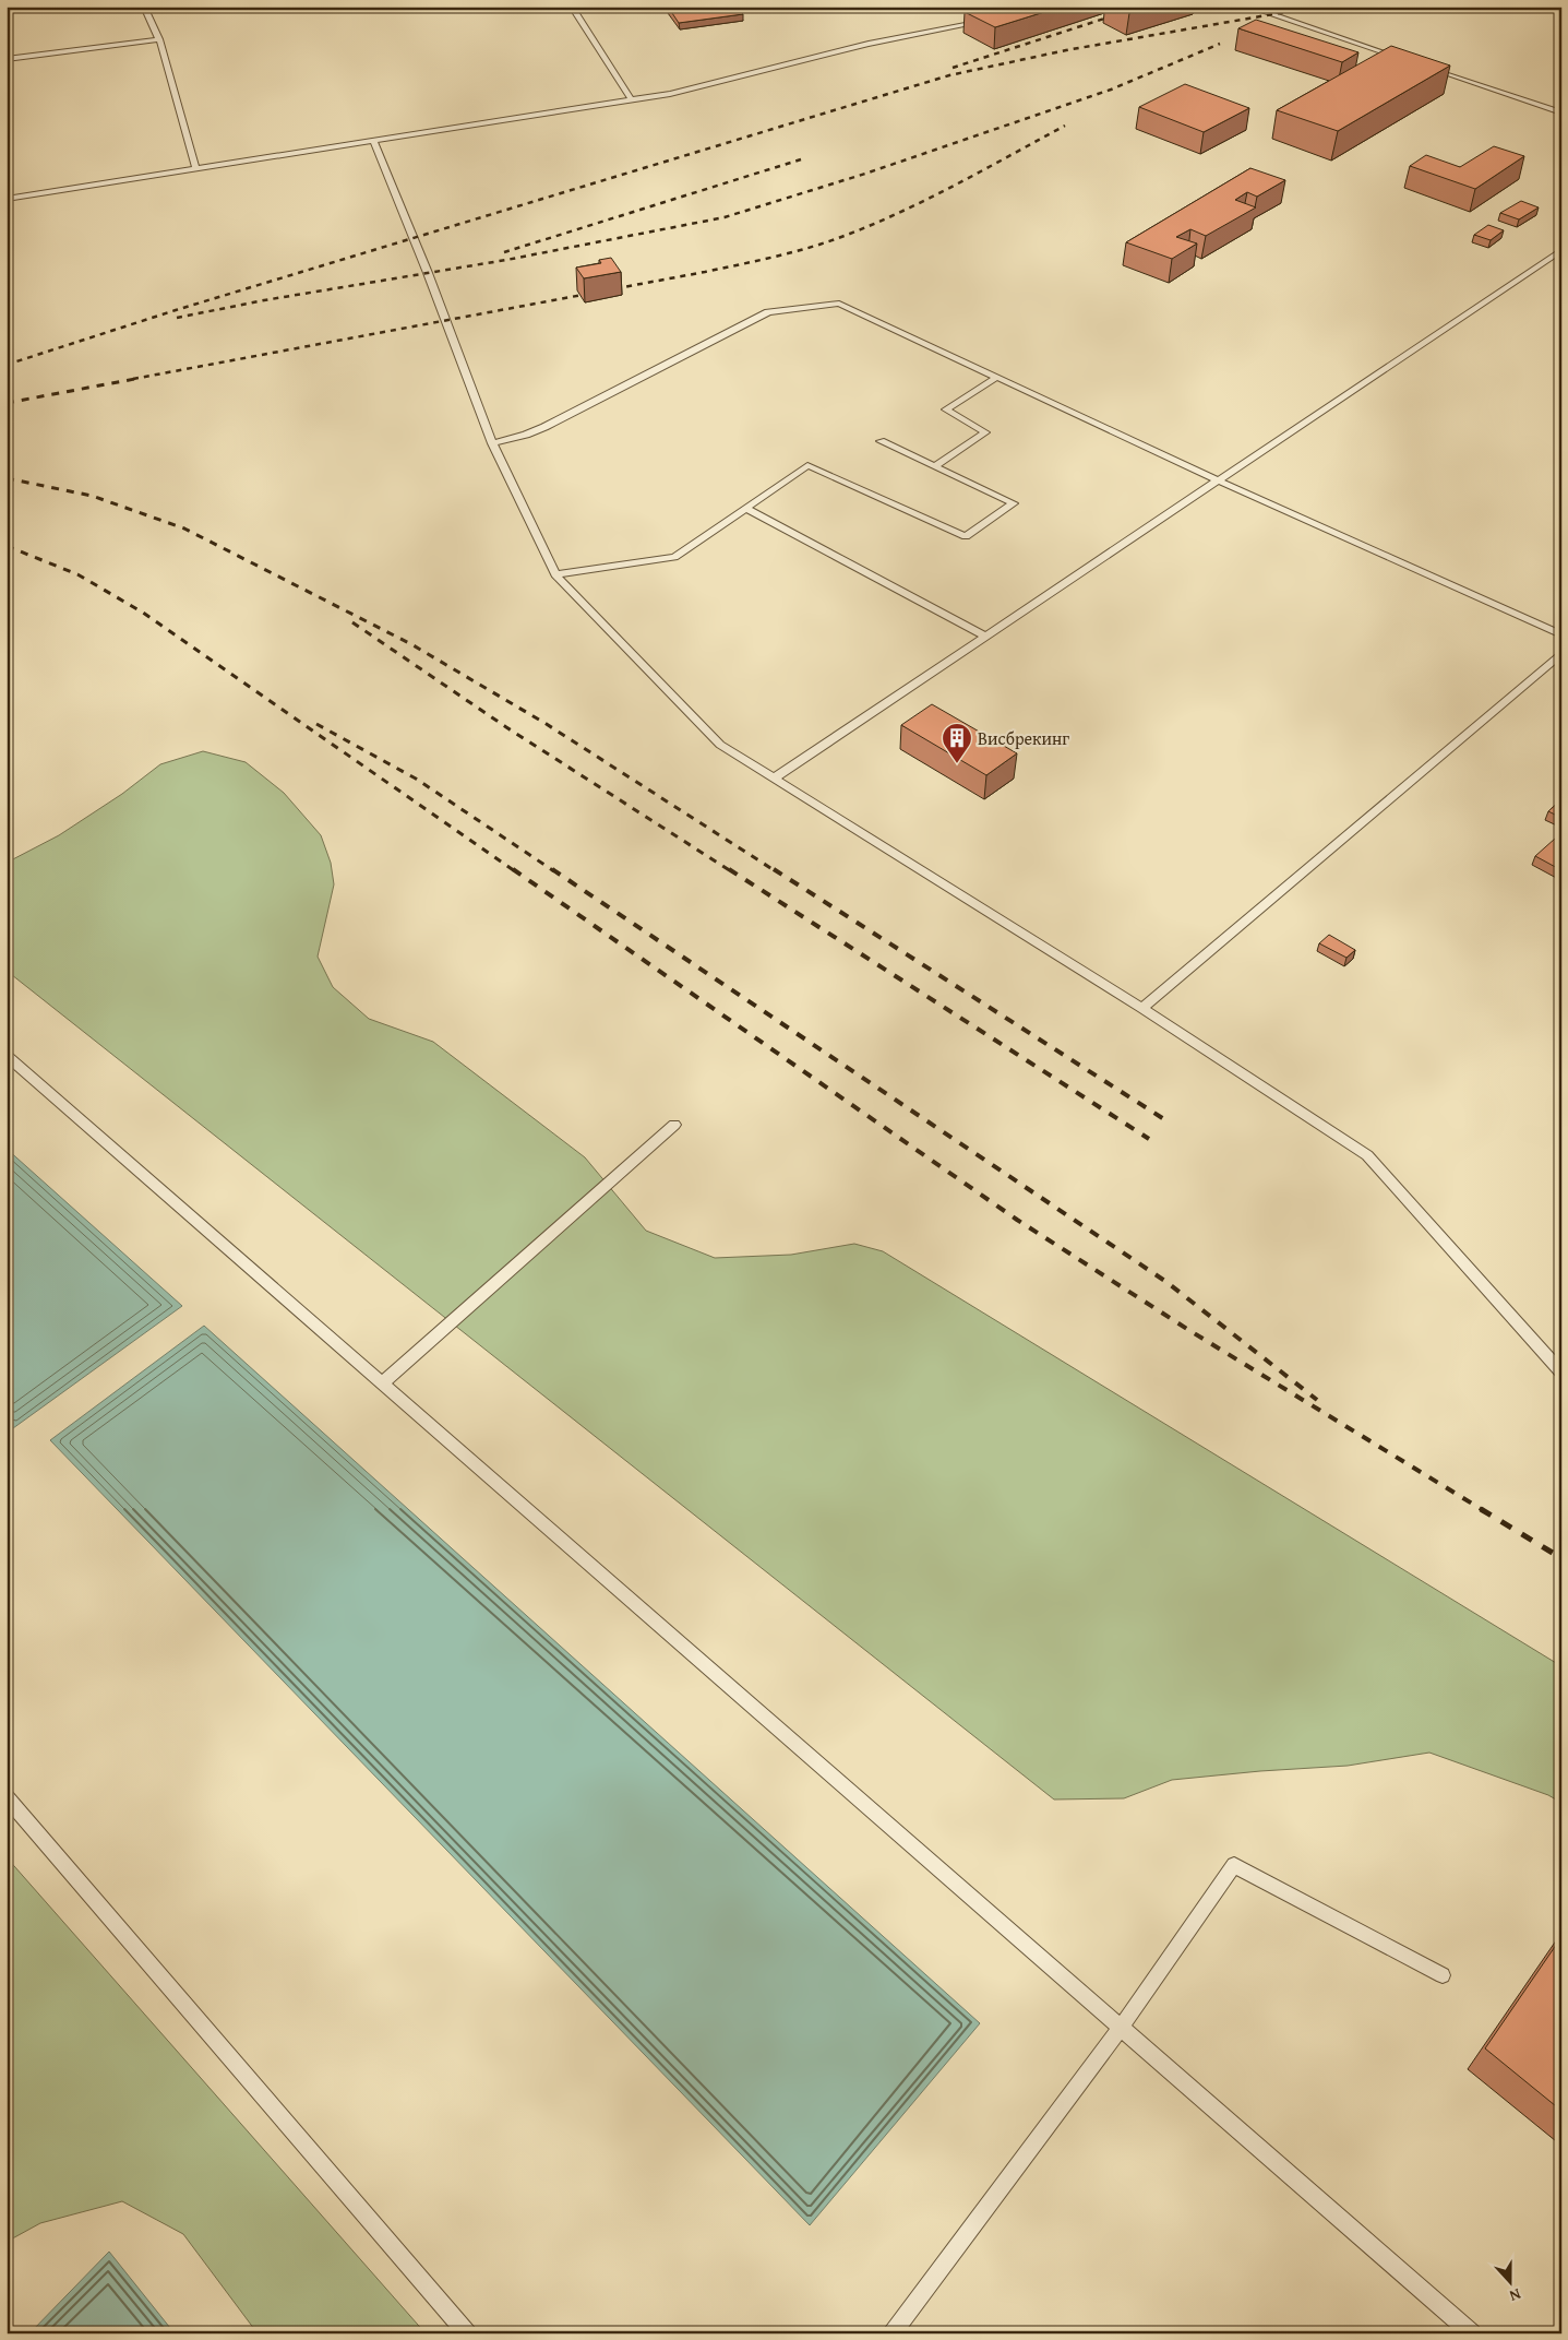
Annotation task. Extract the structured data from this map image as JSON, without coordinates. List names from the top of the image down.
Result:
{
  "places": {
    "building": ["Висбрекинг"]
  },
  "north": "bottom"
}
